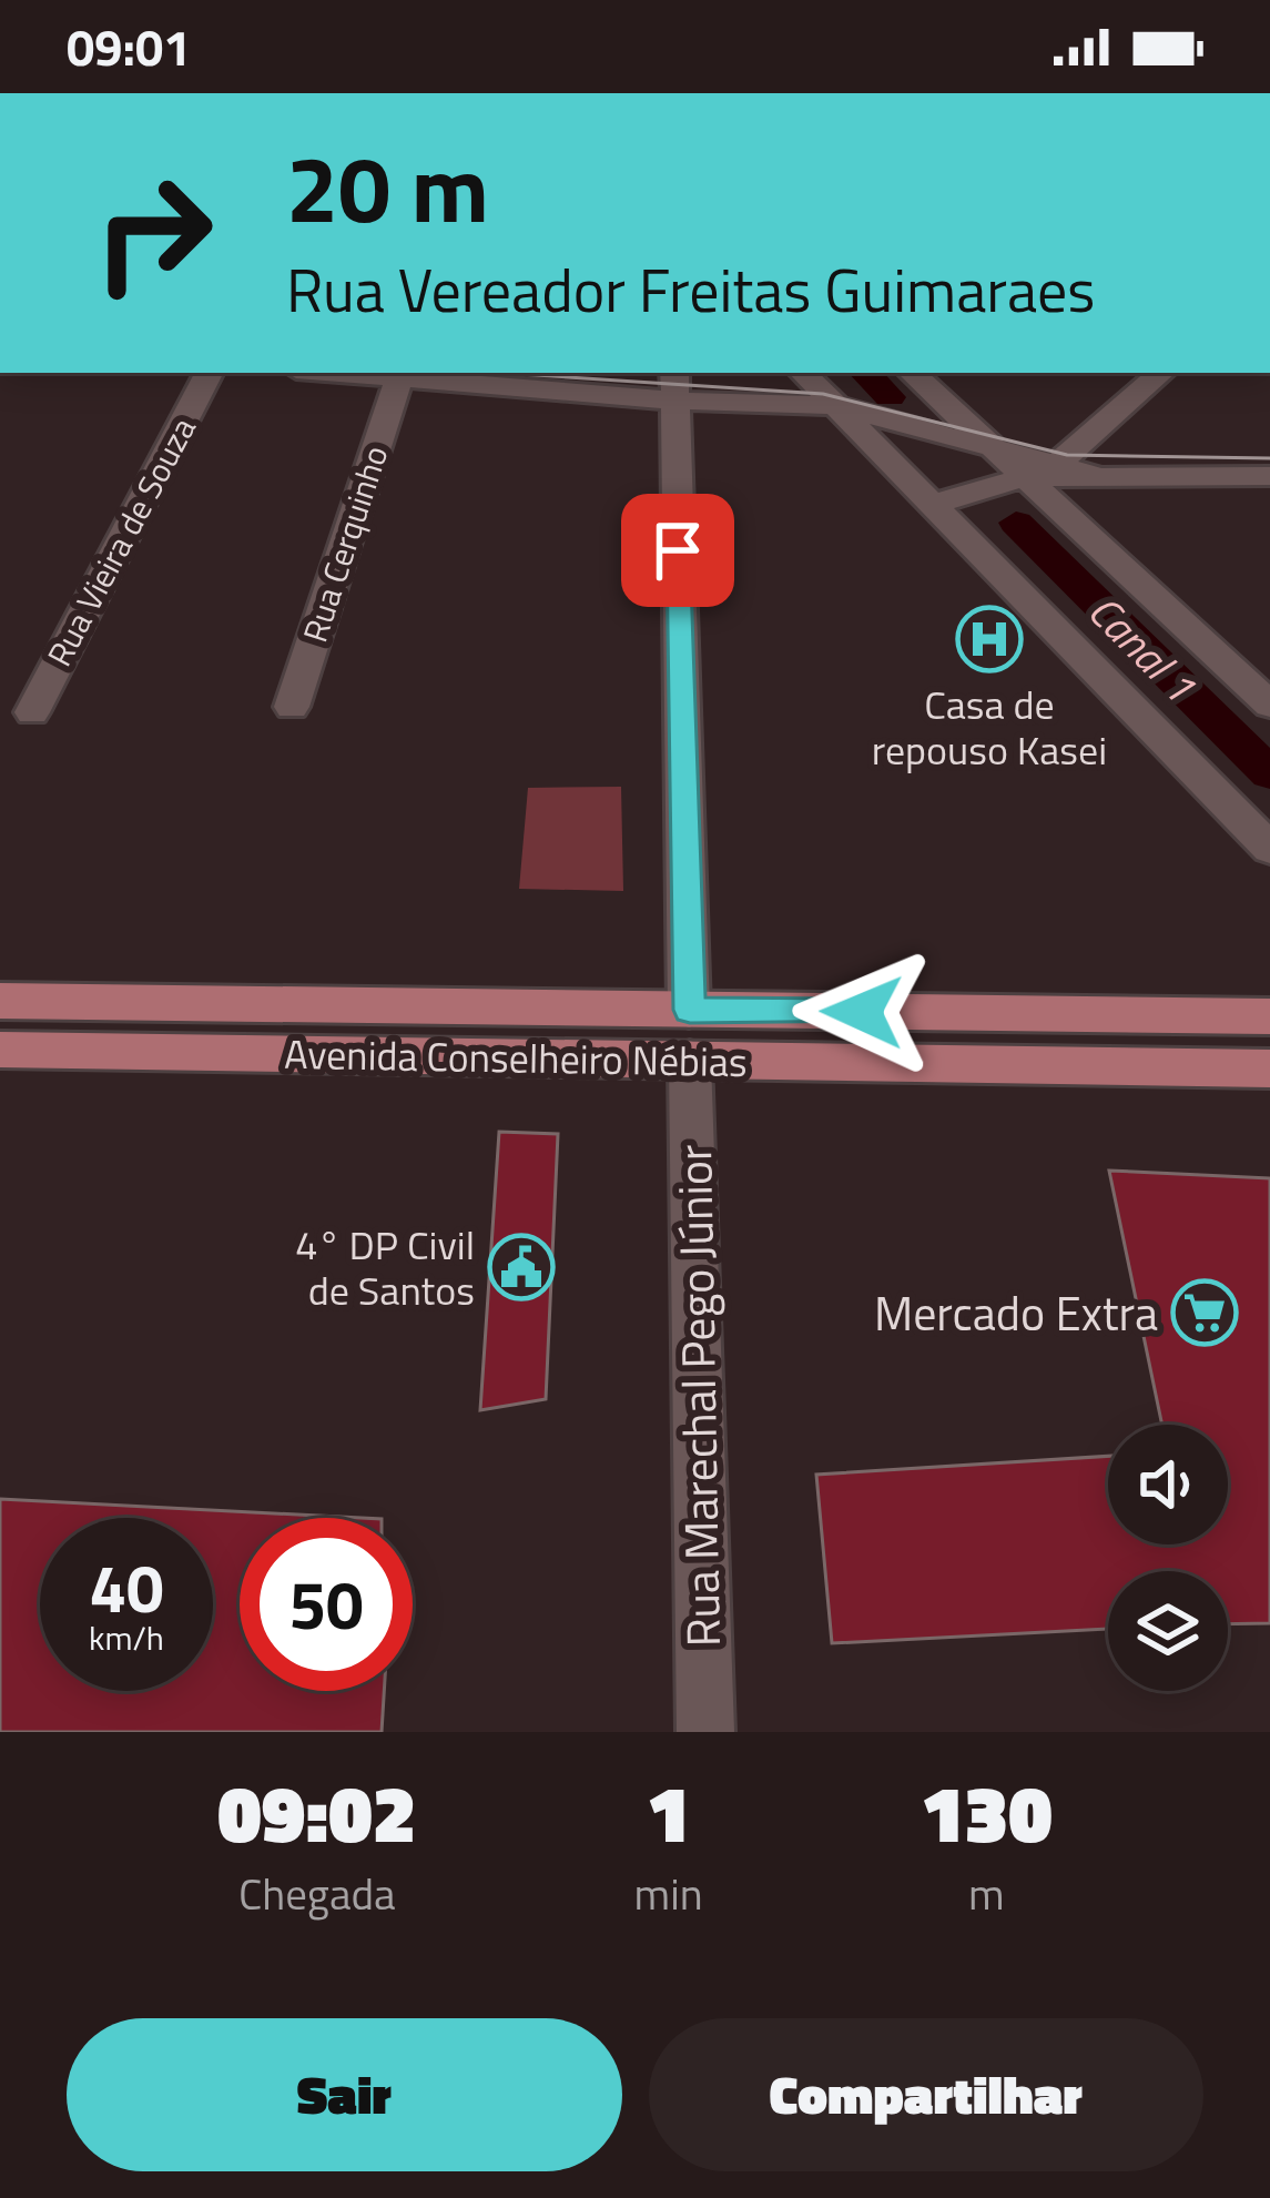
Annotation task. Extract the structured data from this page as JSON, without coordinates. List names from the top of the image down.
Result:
{
  "streets": {
    "main road": ["Avenida Conselheiro Nébias"],
    "street": ["Rua Vieira de Souza", "Rua Cerquinho", "Rua Marechal Pego Júnior"]
  },
  "crossings": [
    ["Avenida Conselheiro Nébias", "Rua Marechal Pego Júnior"]
  ],
  "water": ["Canal 1"],
  "places": {
    "hospital": ["Casa de repouso Kasei"],
    "public building": ["4° DP Civil de Santos"],
    "supermarket": ["Mercado Extra"]
  },
  "page": {
    "status": "09:01",
    "turn": ["20 m", "Rua Vereador Freitas Guimaraes"],
    "speed": "40 km/h",
    "limit": "50",
    "eta": [
      "09:02",
      "Chegada",
      "1",
      "min",
      "130",
      "m"
    ],
    "buttons": ["Sair", "Compartilhar"]
  }
}
